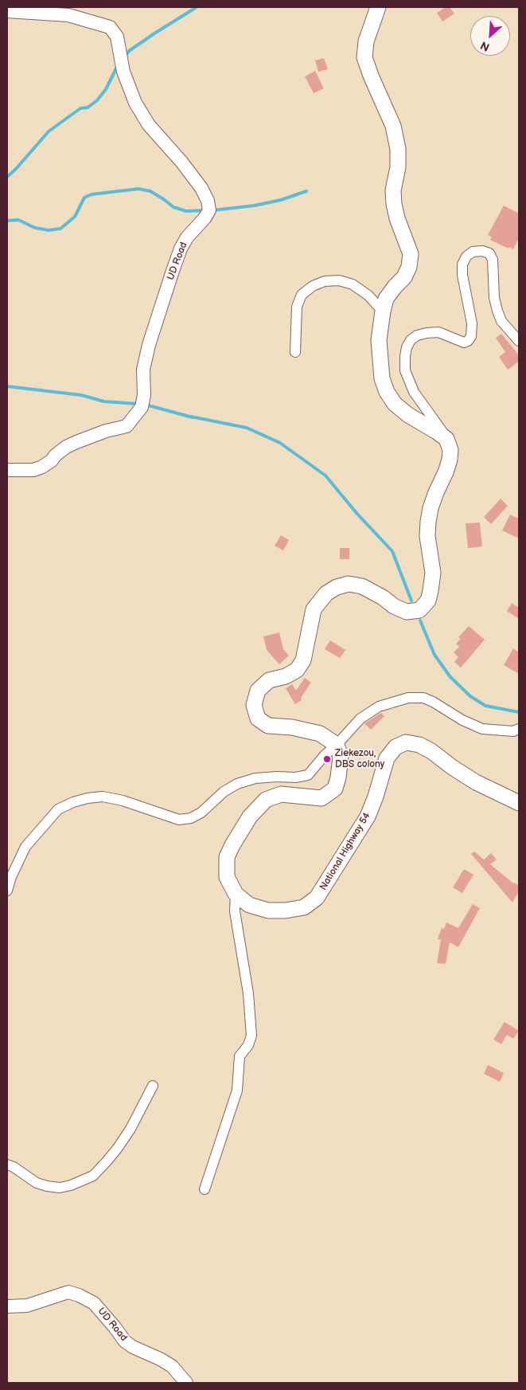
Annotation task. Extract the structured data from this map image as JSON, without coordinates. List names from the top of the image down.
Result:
{
  "streets": {
    "highway": ["National Highway 54"],
    "main road": ["UD Road"]
  },
  "places": ["Ziekezou, DBS colony"],
  "north": "bottom left"
}
